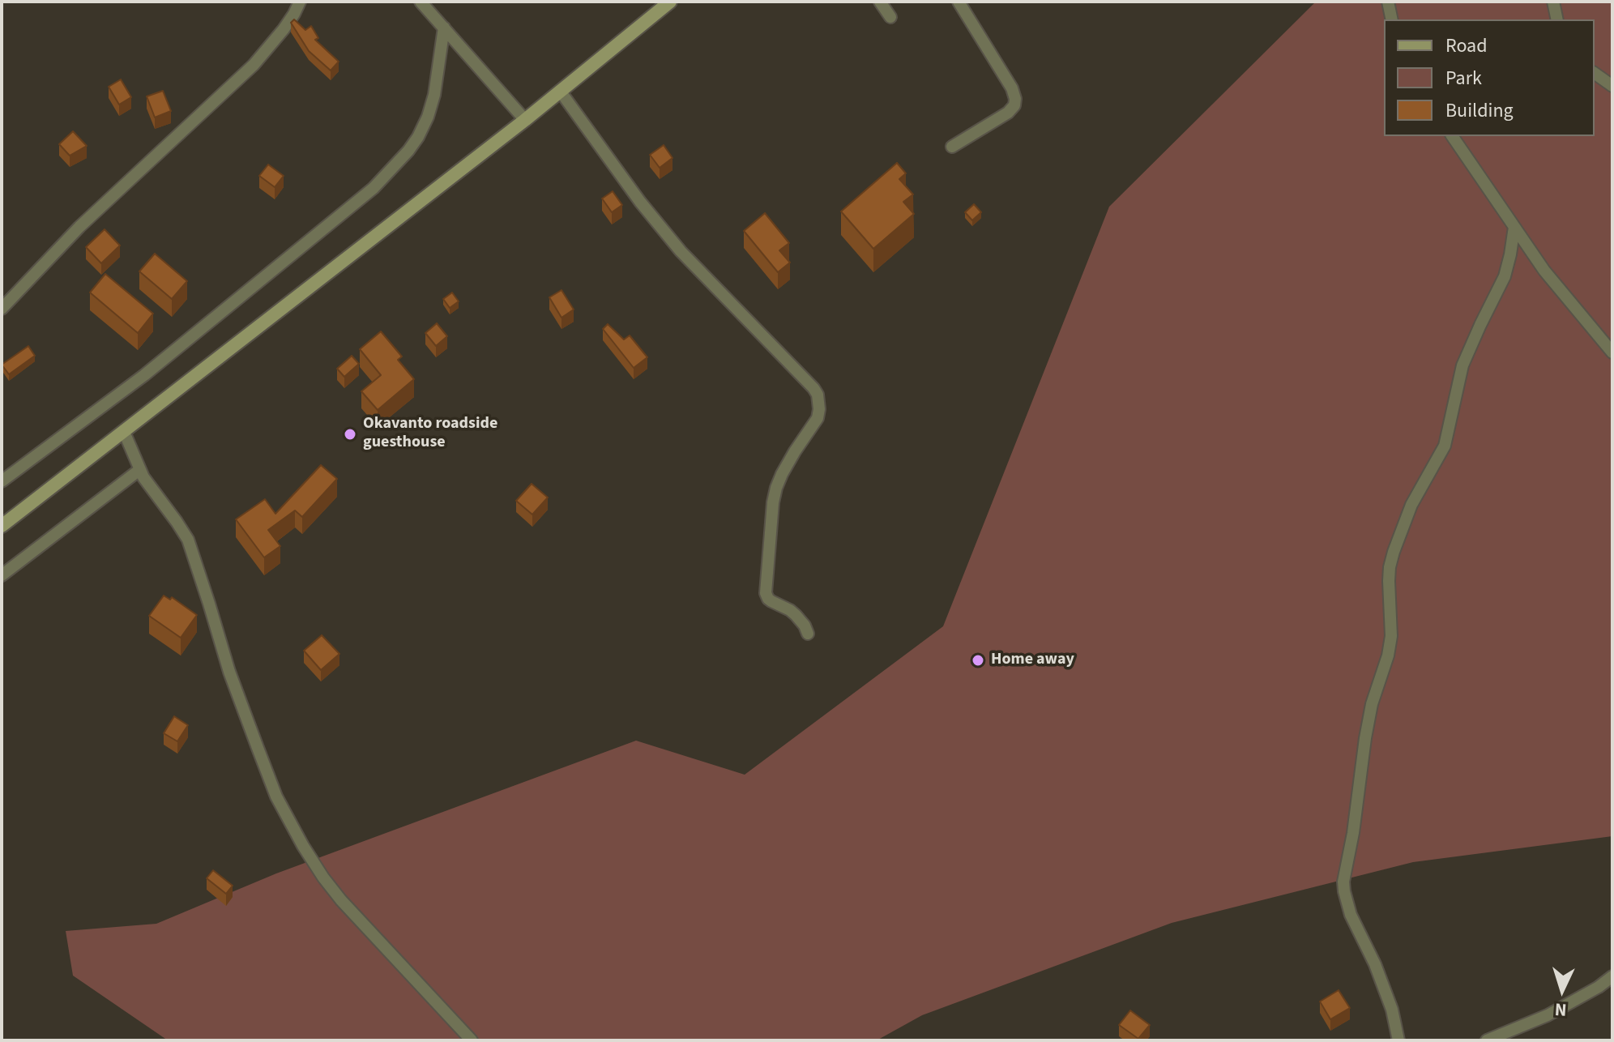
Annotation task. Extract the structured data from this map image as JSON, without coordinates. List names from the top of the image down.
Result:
{
  "places": ["Okavanto roadside guesthouse", "Home away"],
  "legend": ["Road", "Park", "Building"],
  "north": "bottom"
}
